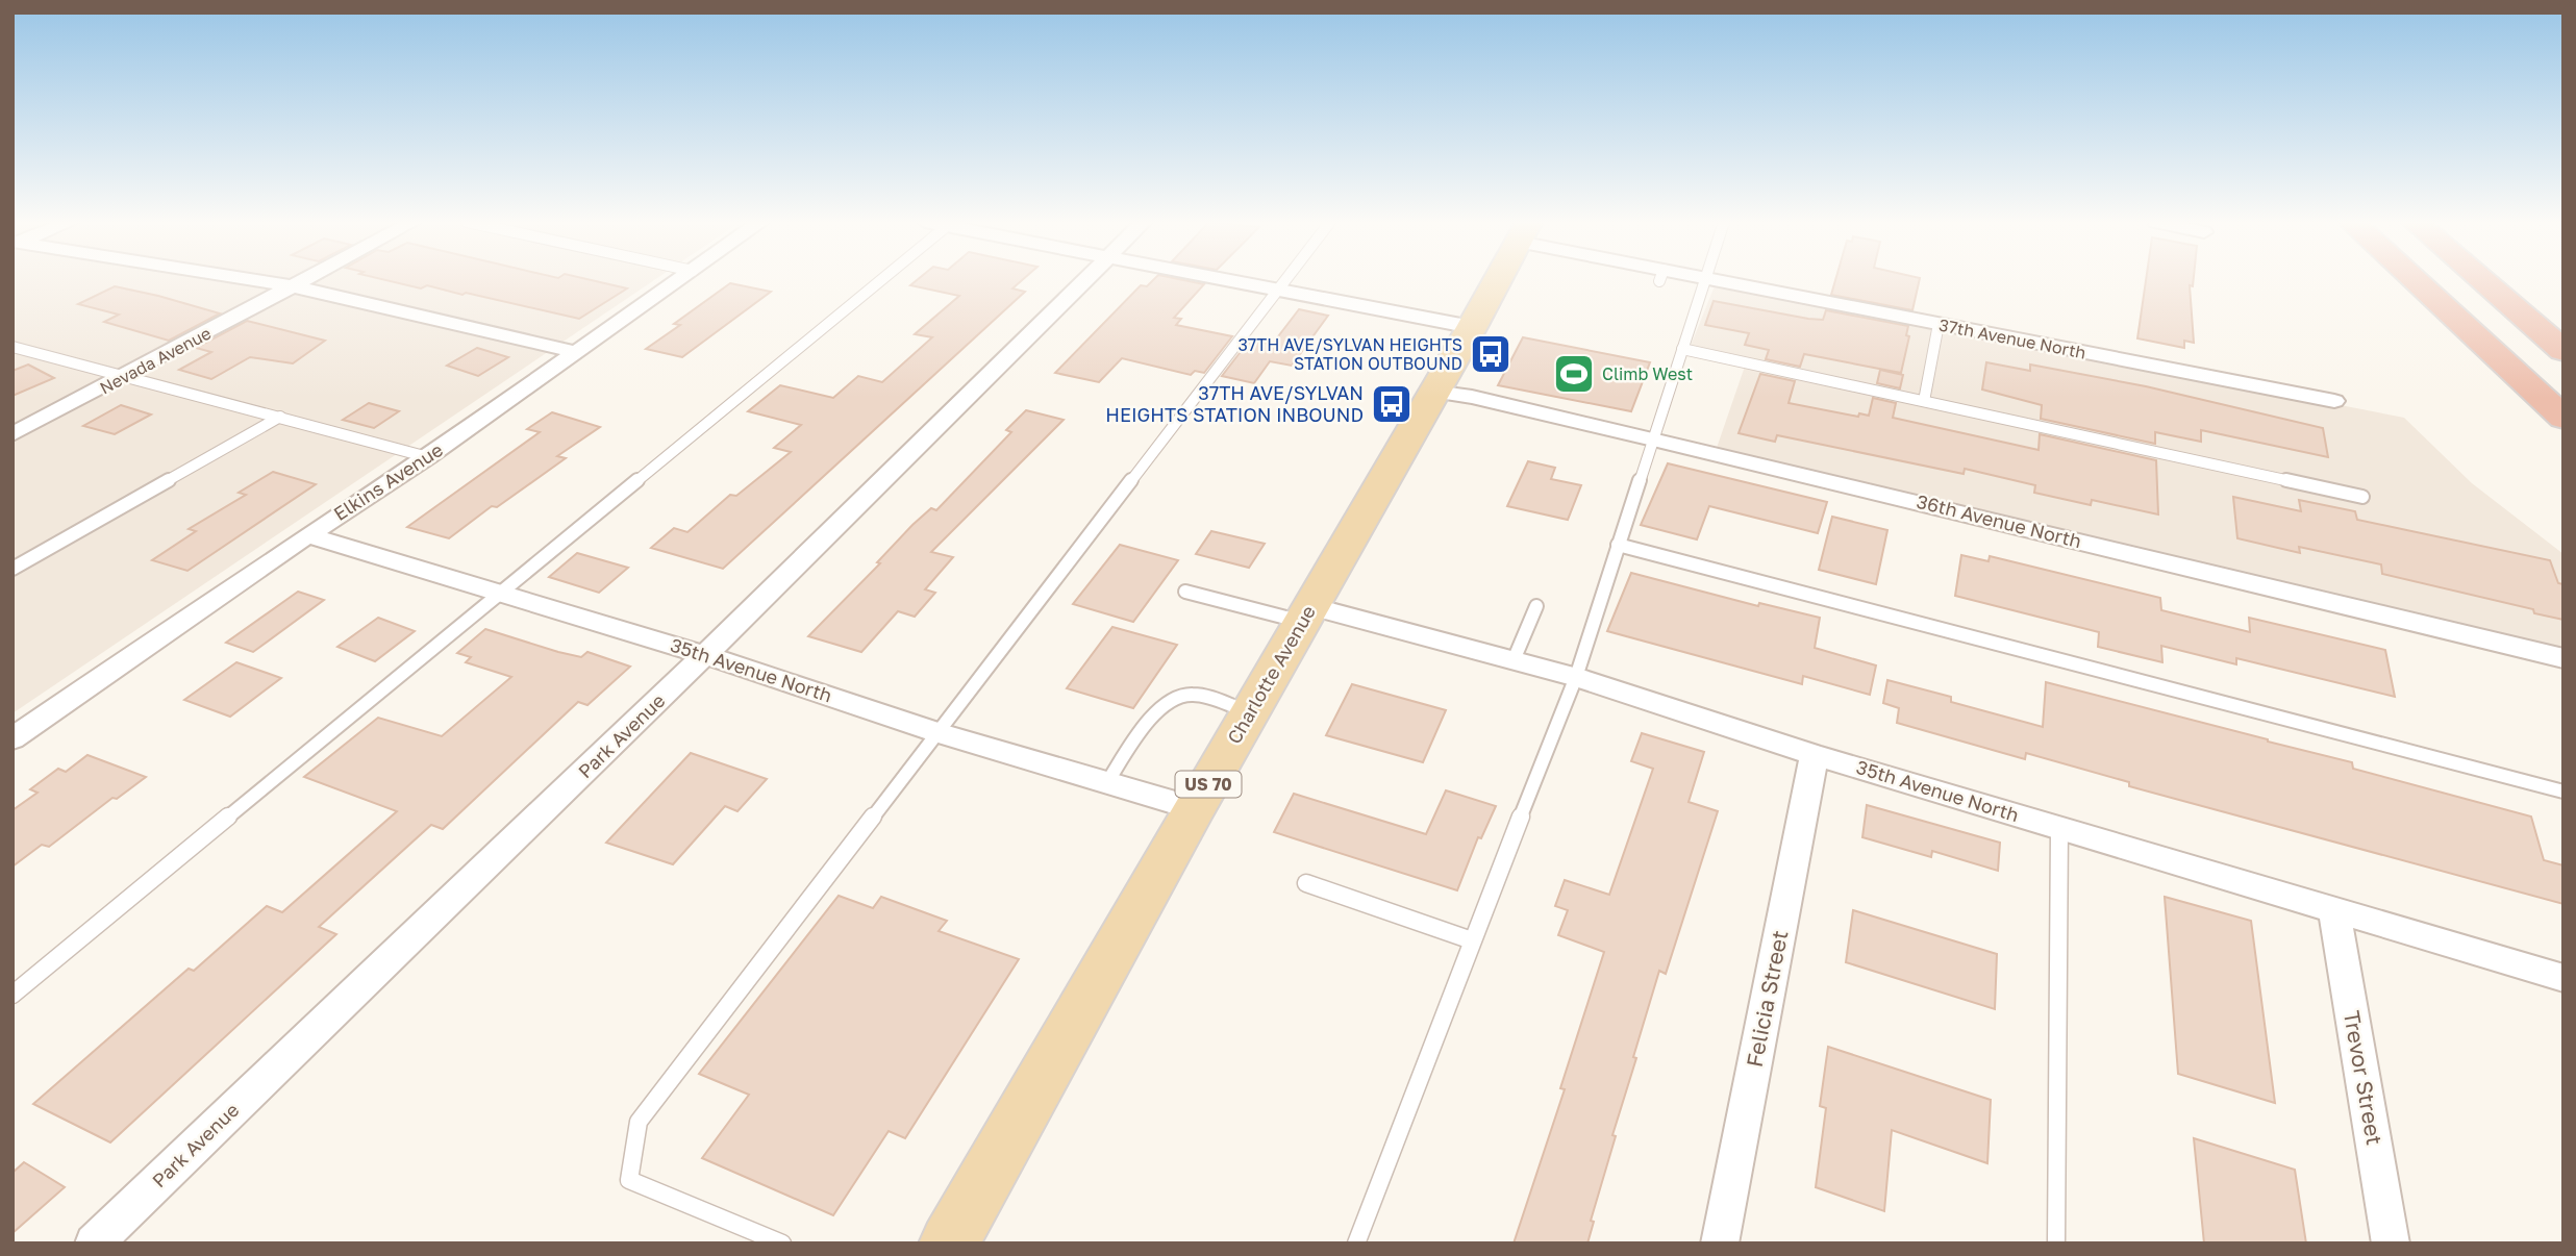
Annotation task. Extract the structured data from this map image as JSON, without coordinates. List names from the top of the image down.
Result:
{
  "streets": {
    "main road": ["Charlotte Avenue", "US 70"],
    "street": [
      "37th Avenue North",
      "Nevada Avenue",
      "Elkins Avenue",
      "36th Avenue North",
      "35th Avenue North",
      "Park Avenue",
      "Felicia Street",
      "Trevor Street"
    ]
  },
  "crossings": [
    ["Elkins Avenue", "35th Avenue North"],
    ["36th Avenue North", "Charlotte Avenue"],
    ["35th Avenue North", "Charlotte Avenue"],
    ["35th Avenue North", "Park Avenue"],
    ["35th Avenue North", "Felicia Street"],
    ["35th Avenue North", "Trevor Street"]
  ],
  "places": {
    "bus stop": ["37TH AVE/SYLVAN HEIGHTS STATION OUTBOUND", "37TH AVE/SYLVAN HEIGHTS STATION INBOUND"],
    "sports": ["Climb West"]
  }
}
